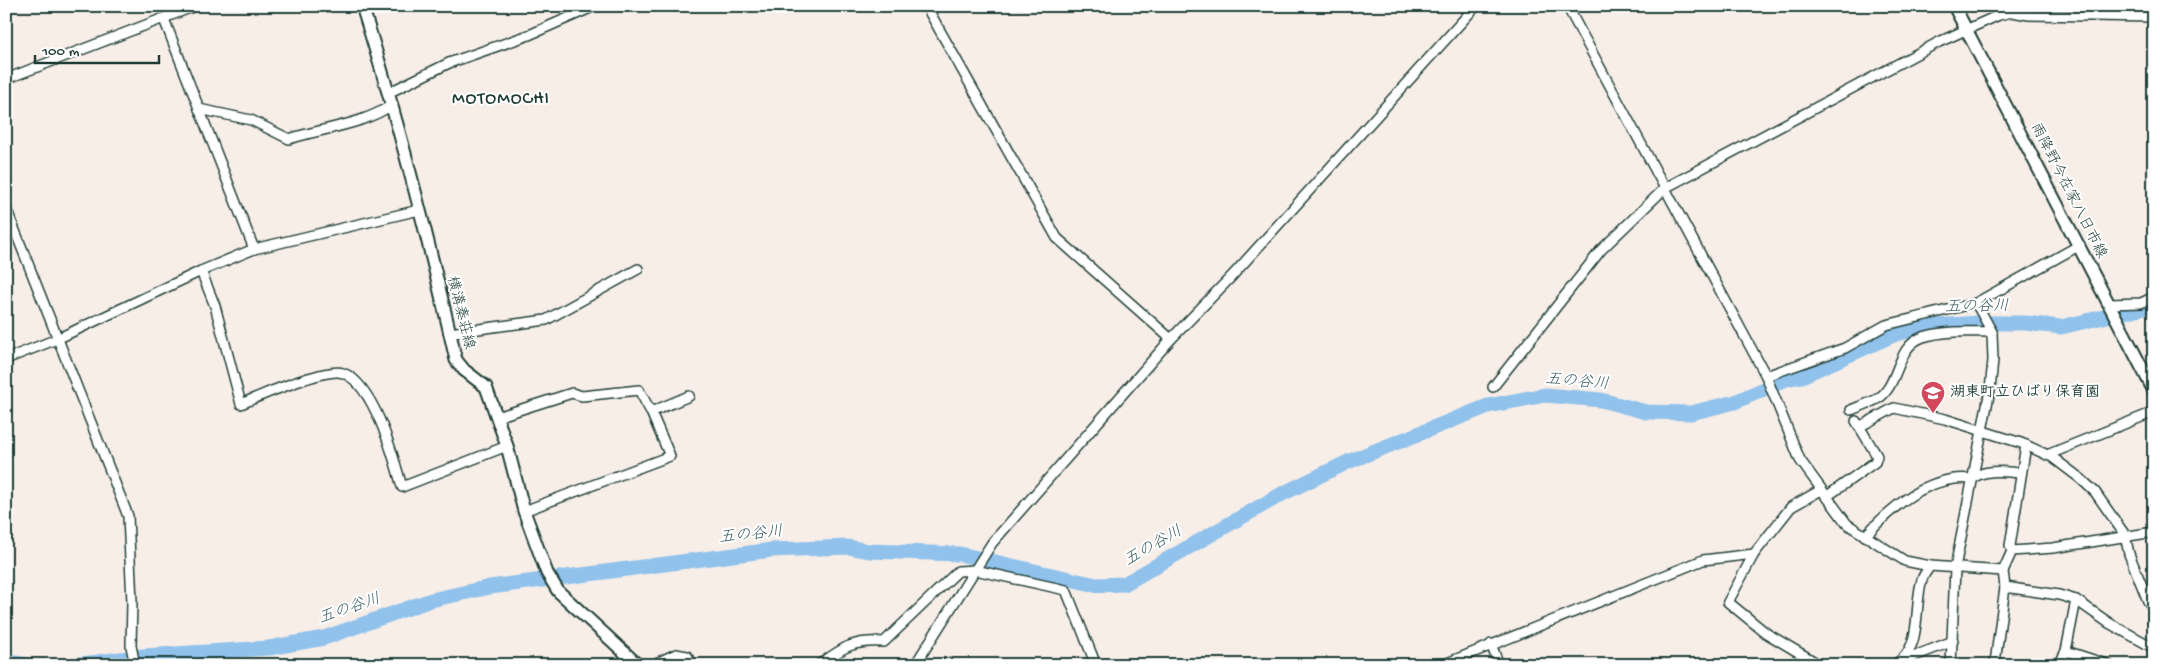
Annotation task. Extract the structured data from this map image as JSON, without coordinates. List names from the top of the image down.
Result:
{
  "streets": {
    "main road": ["雨降野今在家八日市線", "横溝秦荘線"]
  },
  "districts": ["MOTOMOCHI"],
  "water": ["五の谷川"],
  "places": {
    "school or university": ["湖東町立ひばり保育園"]
  },
  "scale_bar": "100 m"
}
